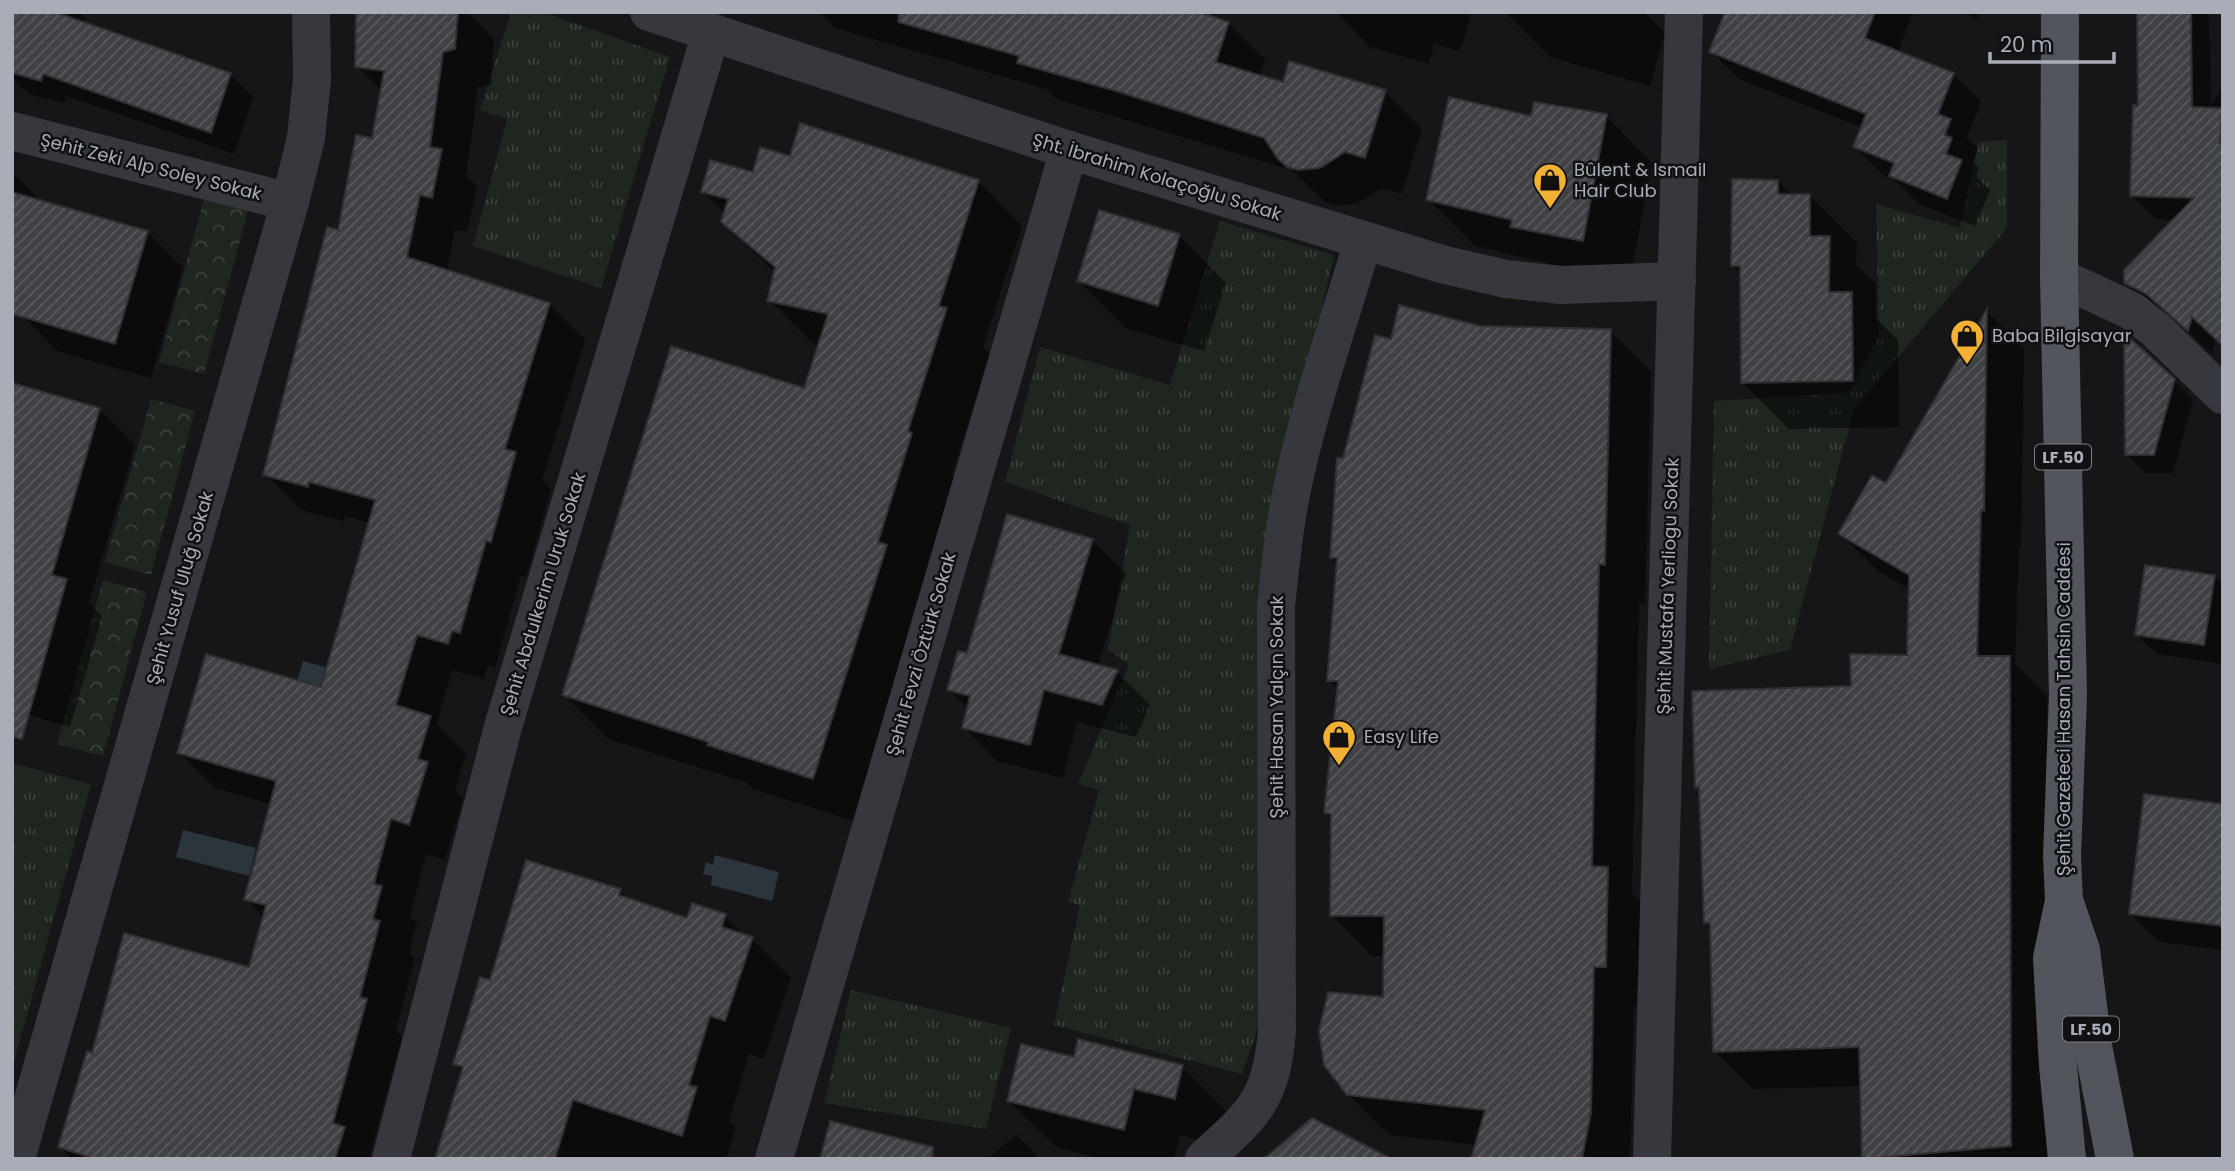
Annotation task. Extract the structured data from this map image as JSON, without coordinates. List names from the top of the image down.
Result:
{
  "streets": {
    "main road": ["LF.50", "Şehit Gazeteci Hasan Tahsin Caddesi"],
    "street": [
      "Şehit Zeki Alp Soley Sokak",
      "Şht. İbrahim Kolaçoğlu Sokak",
      "Şehit Mustafa Yerliogu Sokak",
      "Şehit Yusuf Uluğ Sokak",
      "Şehit Abdulkerim Uruk Sokak",
      "Şehit Fevzi Öztürk Sokak",
      "Şehit Hasan Yalçın Sokak"
    ]
  },
  "crossings": [
    ["Şehit Zeki Alp Soley Sokak", "Şehit Yusuf Uluğ Sokak"],
    ["Şht. İbrahim Kolaçoğlu Sokak", "Şehit Mustafa Yerliogu Sokak"],
    ["Şht. İbrahim Kolaçoğlu Sokak", "Şehit Abdulkerim Uruk Sokak"],
    ["Şht. İbrahim Kolaçoğlu Sokak", "Şehit Fevzi Öztürk Sokak"],
    ["Şht. İbrahim Kolaçoğlu Sokak", "Şehit Hasan Yalçın Sokak"]
  ],
  "places": {
    "shop": ["Bûlent & Ismail Hair Club", "Baba Bilgisayar", "Easy Life"]
  },
  "scale_bar": "20 m"
}
